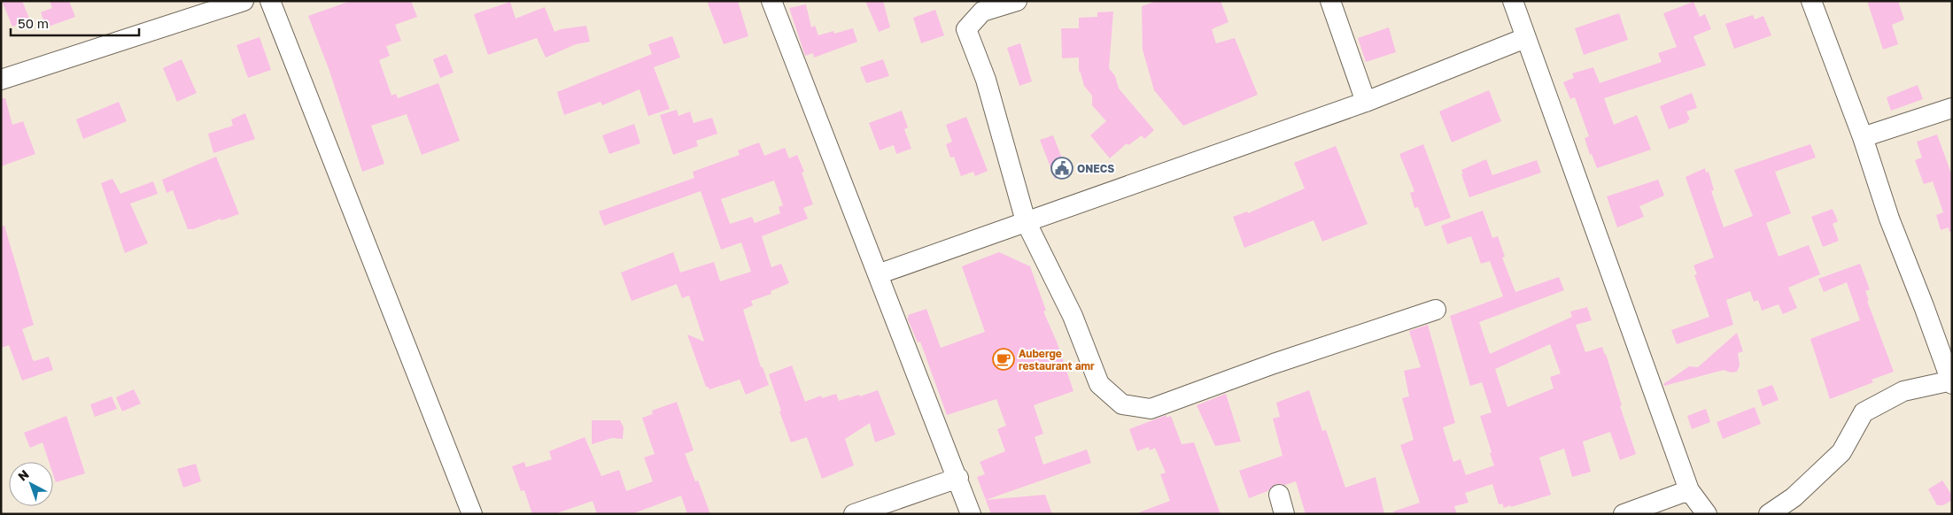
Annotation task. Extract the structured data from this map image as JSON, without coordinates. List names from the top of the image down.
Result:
{
  "places": {
    "public building": ["ONECS"],
    "cafe": ["Auberge restaurant amr"]
  },
  "scale_bar": "50 m",
  "north": "top left"
}
